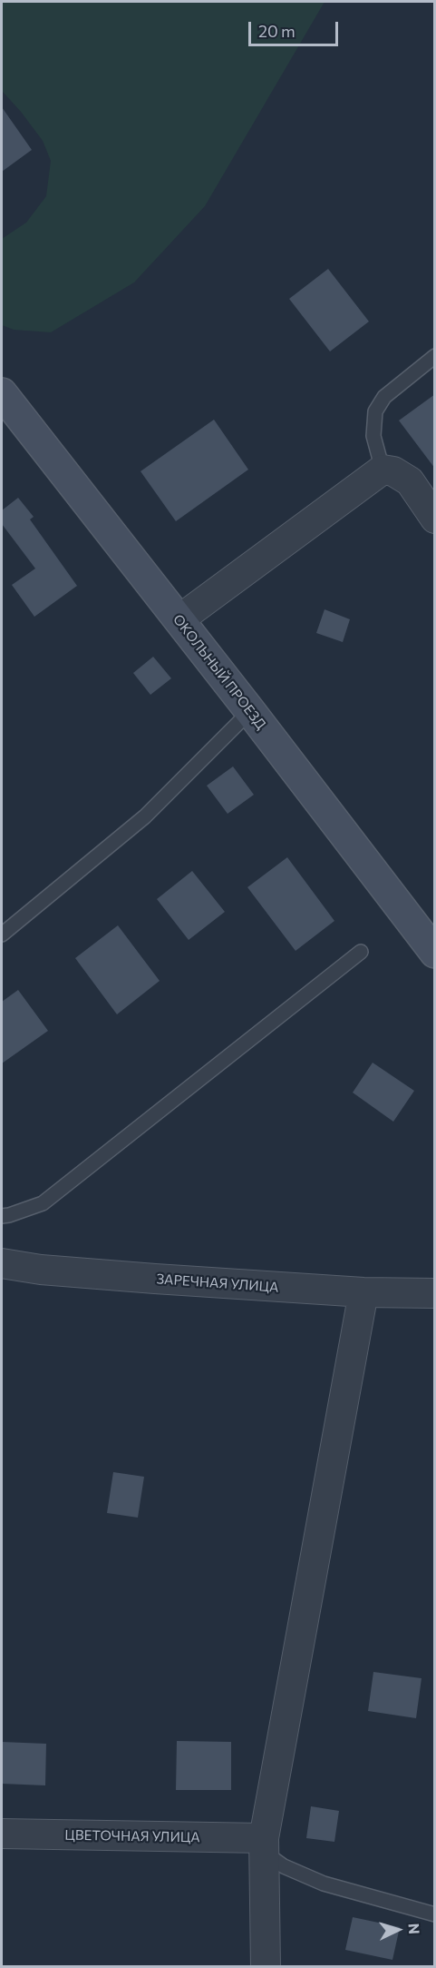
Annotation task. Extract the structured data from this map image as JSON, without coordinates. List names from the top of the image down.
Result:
{
  "streets": {
    "street": ["ОКОЛЬНЫЙ ПРОЕЗД", "ЗАРЕЧНАЯ УЛИЦА", "ЦВЕТОЧНАЯ УЛИЦА"]
  },
  "scale_bar": "20 m",
  "north": "right"
}
